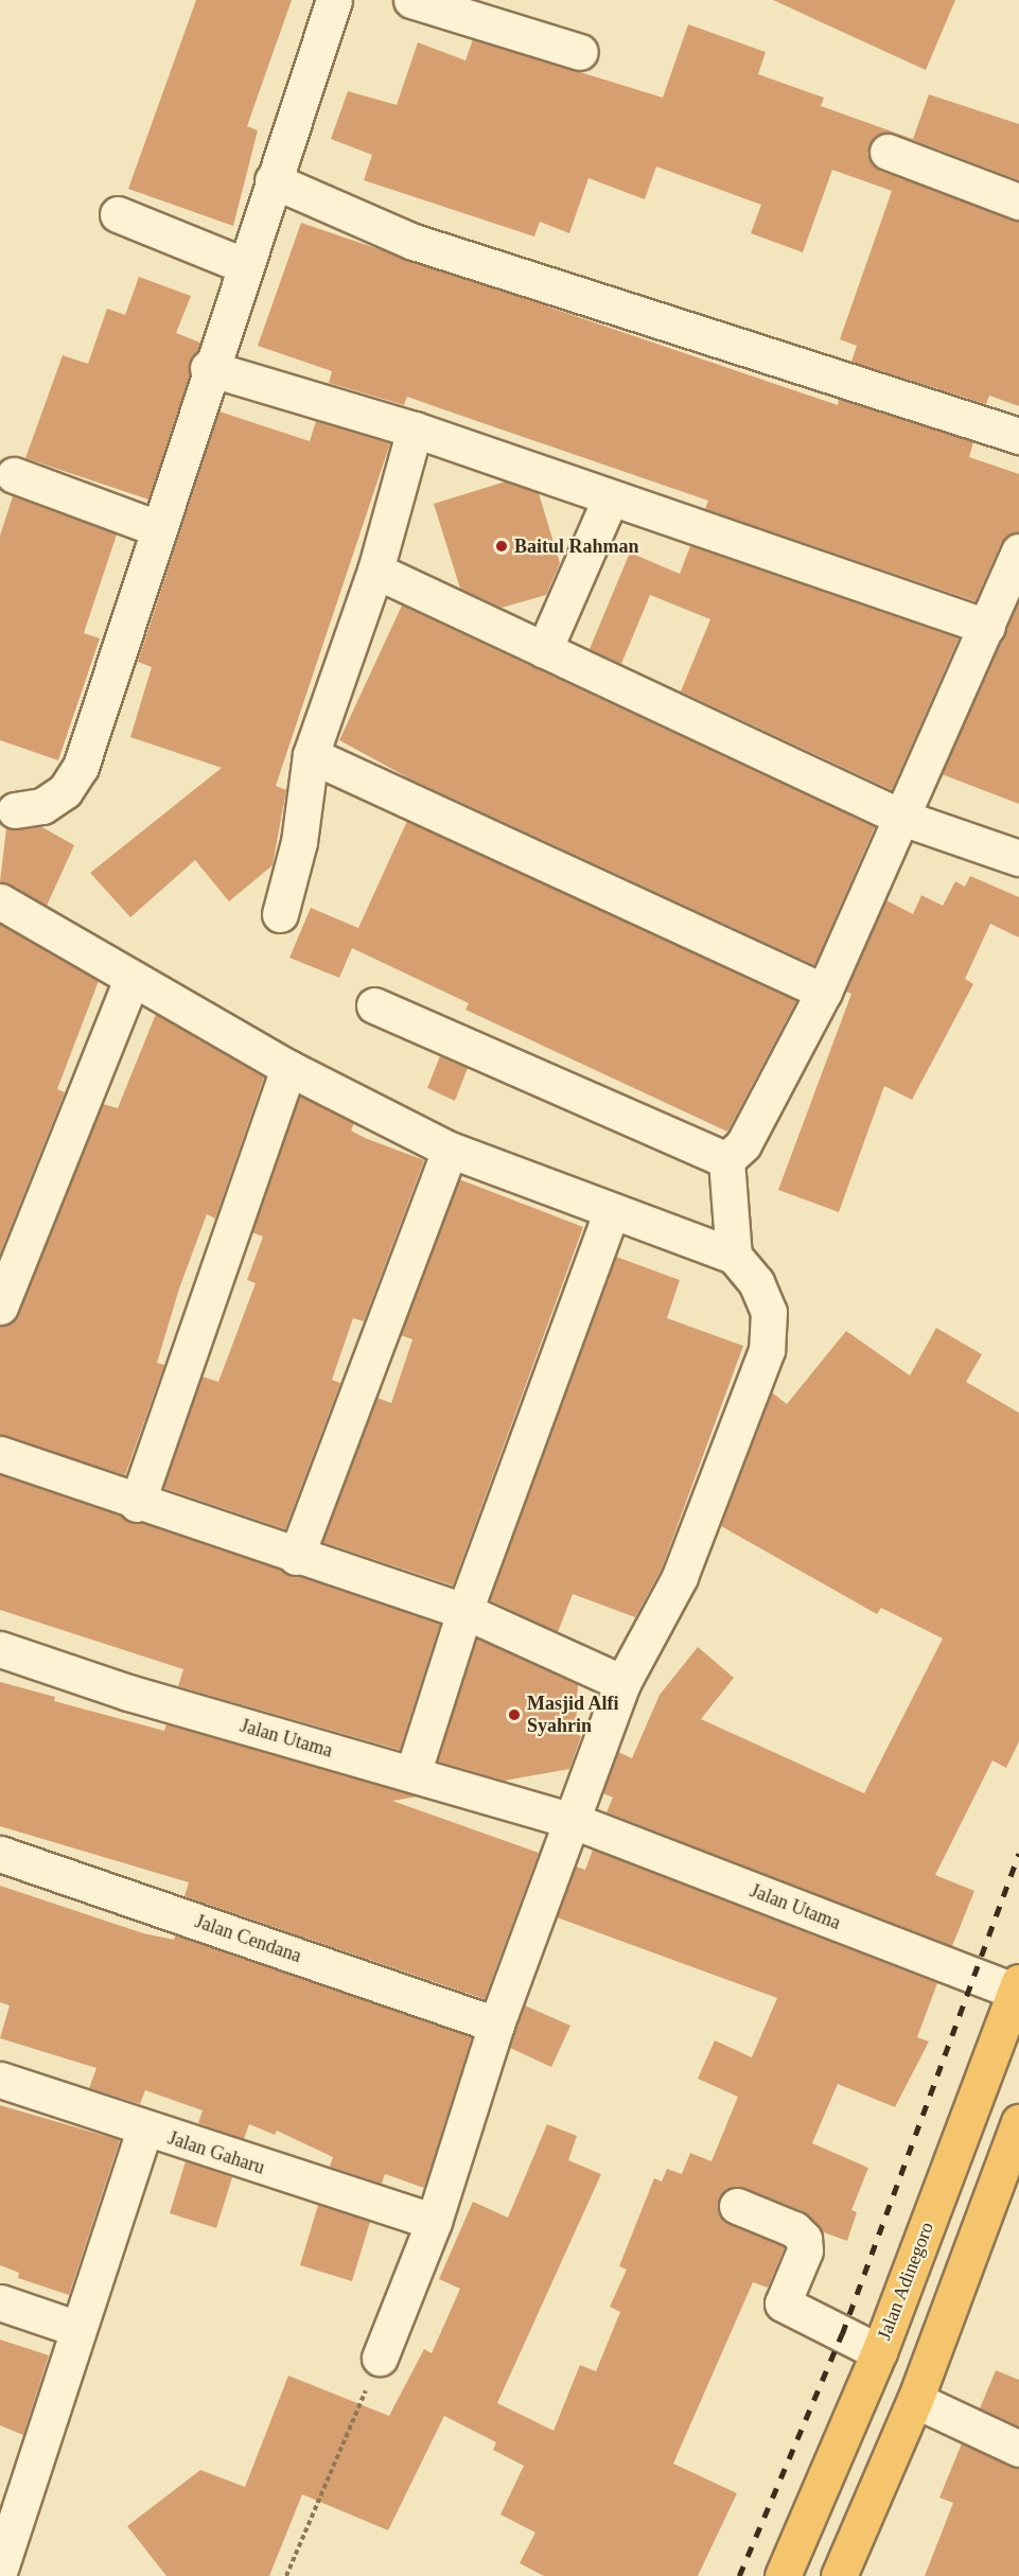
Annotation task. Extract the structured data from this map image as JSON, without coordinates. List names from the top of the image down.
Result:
{
  "streets": {
    "highway": ["Jalan Adinegoro"],
    "street": ["Jalan Utama", "Jalan Cendana", "Jalan Gaharu"]
  },
  "crossings": [
    ["Jalan Utama", "Jalan Adinegoro"]
  ],
  "places": ["Baitul Rahman", "Masjid Alfi Syahrin"]
}
